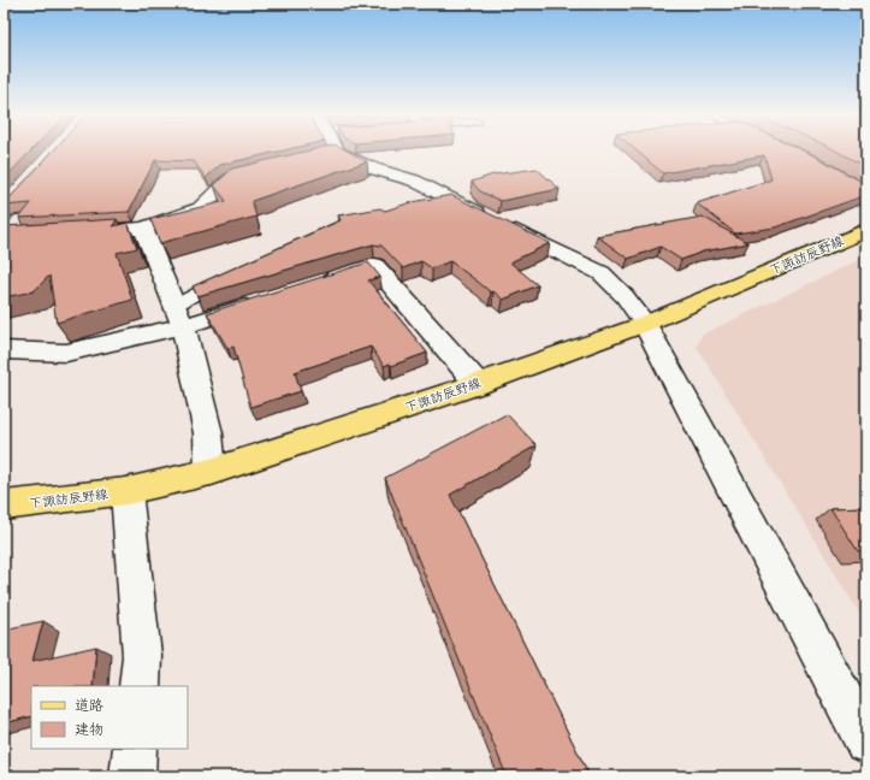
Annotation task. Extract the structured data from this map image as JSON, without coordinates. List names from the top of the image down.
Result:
{
  "streets": {
    "main road": ["下諏訪辰野線"]
  },
  "legend": ["道路", "建物"]
}
